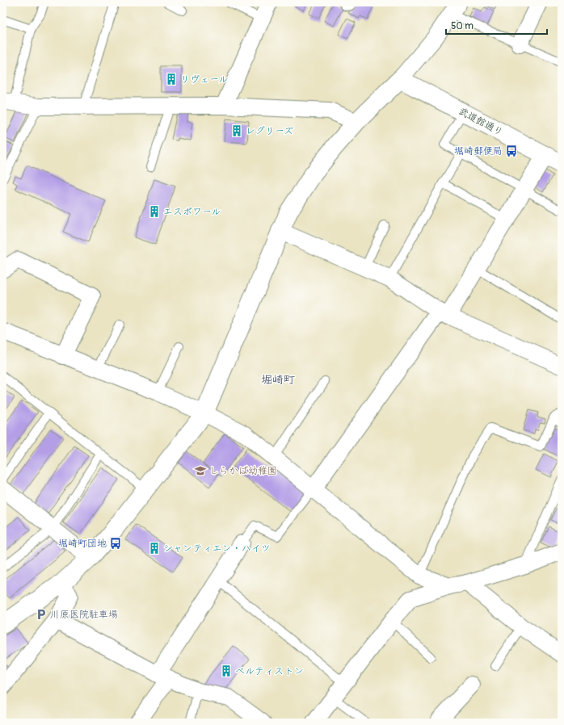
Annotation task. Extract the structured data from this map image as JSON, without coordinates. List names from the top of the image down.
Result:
{
  "streets": {
    "street": ["武道館通り"]
  },
  "districts": ["堀崎町"],
  "places": {
    "building": [
      "リヴェール",
      "レグリーズ",
      "エスポワール",
      "シャンティエン・ハイツ",
      "ベルティストン"
    ],
    "bus stop": ["堀崎郵便局", "堀崎町団地"],
    "school or university": ["しらかば幼稚園"],
    "parking": ["川原医院駐車場"]
  },
  "scale_bar": "50 m"
}
